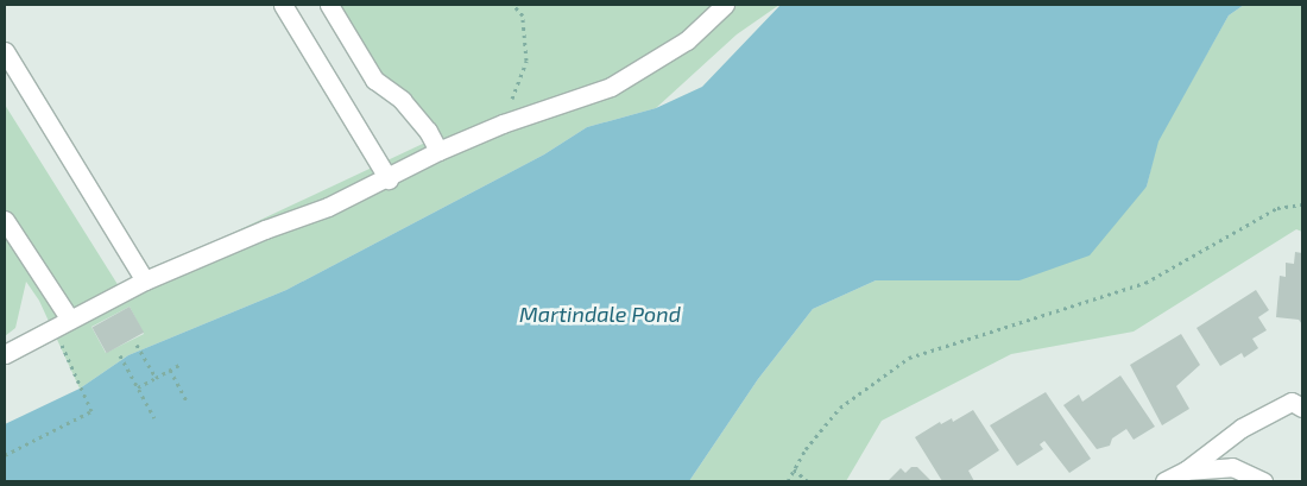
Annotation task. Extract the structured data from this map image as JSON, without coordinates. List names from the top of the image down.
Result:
{
  "water": ["Martindale Pond"]
}
